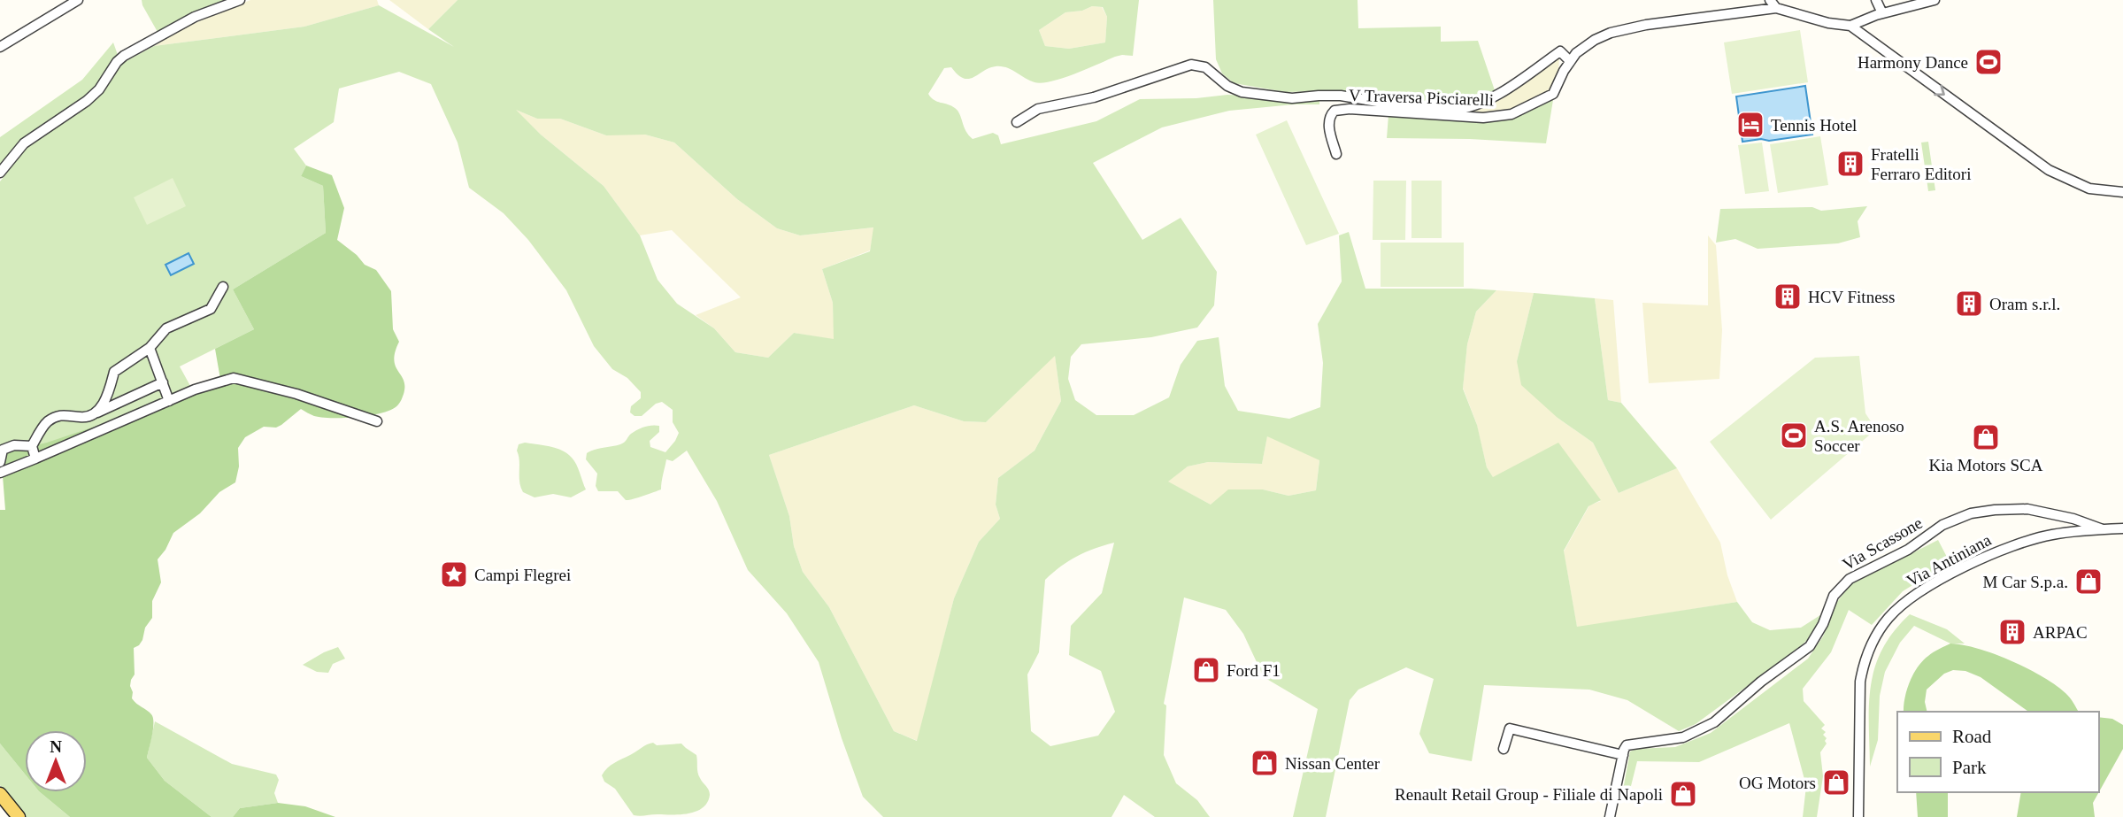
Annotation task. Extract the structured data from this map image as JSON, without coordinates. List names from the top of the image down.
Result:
{
  "streets": {
    "street": ["V Traversa Pisciarelli", "Via Scassone", "Via Antiniana"]
  },
  "crossings": [
    ["Via Scassone", "Via Antiniana"]
  ],
  "places": {
    "sports": ["Harmony Dance", "A.S. Arenoso Soccer"],
    "hotel": ["Tennis Hotel"],
    "building": [
      "Fratelli Ferraro Editori",
      "HCV Fitness",
      "Oram s.r.l.",
      "ARPAC"
    ],
    "shop": [
      "Kia Motors SCA",
      "M Car S.p.a.",
      "Ford F1",
      "Nissan Center",
      "OG Motors",
      "Renault Retail Group - Filiale di Napoli"
    ],
    "place": ["Campi Flegrei"]
  },
  "legend": ["Road", "Park"],
  "north": "top"
}
